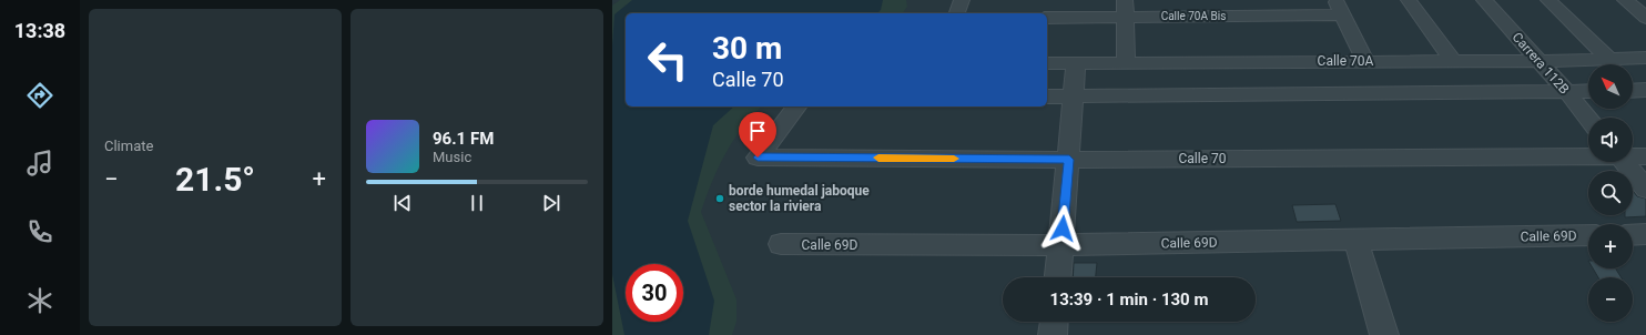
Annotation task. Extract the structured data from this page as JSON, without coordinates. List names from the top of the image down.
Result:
{
  "streets": {
    "street": [
      "Calle 70A Bis",
      "Calle 70A",
      "Carrera 112B",
      "Calle 70",
      "Calle 69D"
    ]
  },
  "crossings": [
    ["Calle 70A", "Carrera 112B"]
  ],
  "places": ["borde humedal jaboque sector la riviera"],
  "north": "top left",
  "page": {
    "tabs": "13:38",
    "tile": "Climate",
    "turn": ["30 m", "Calle 70"],
    "map_buttons": ["+", "−"],
    "song": ["96.1 FM", "Music"],
    "heat": ["−", "21.5°", "+"],
    "limit": "30",
    "trip": "13:39 · 1 min · 130 m"
  }
}
